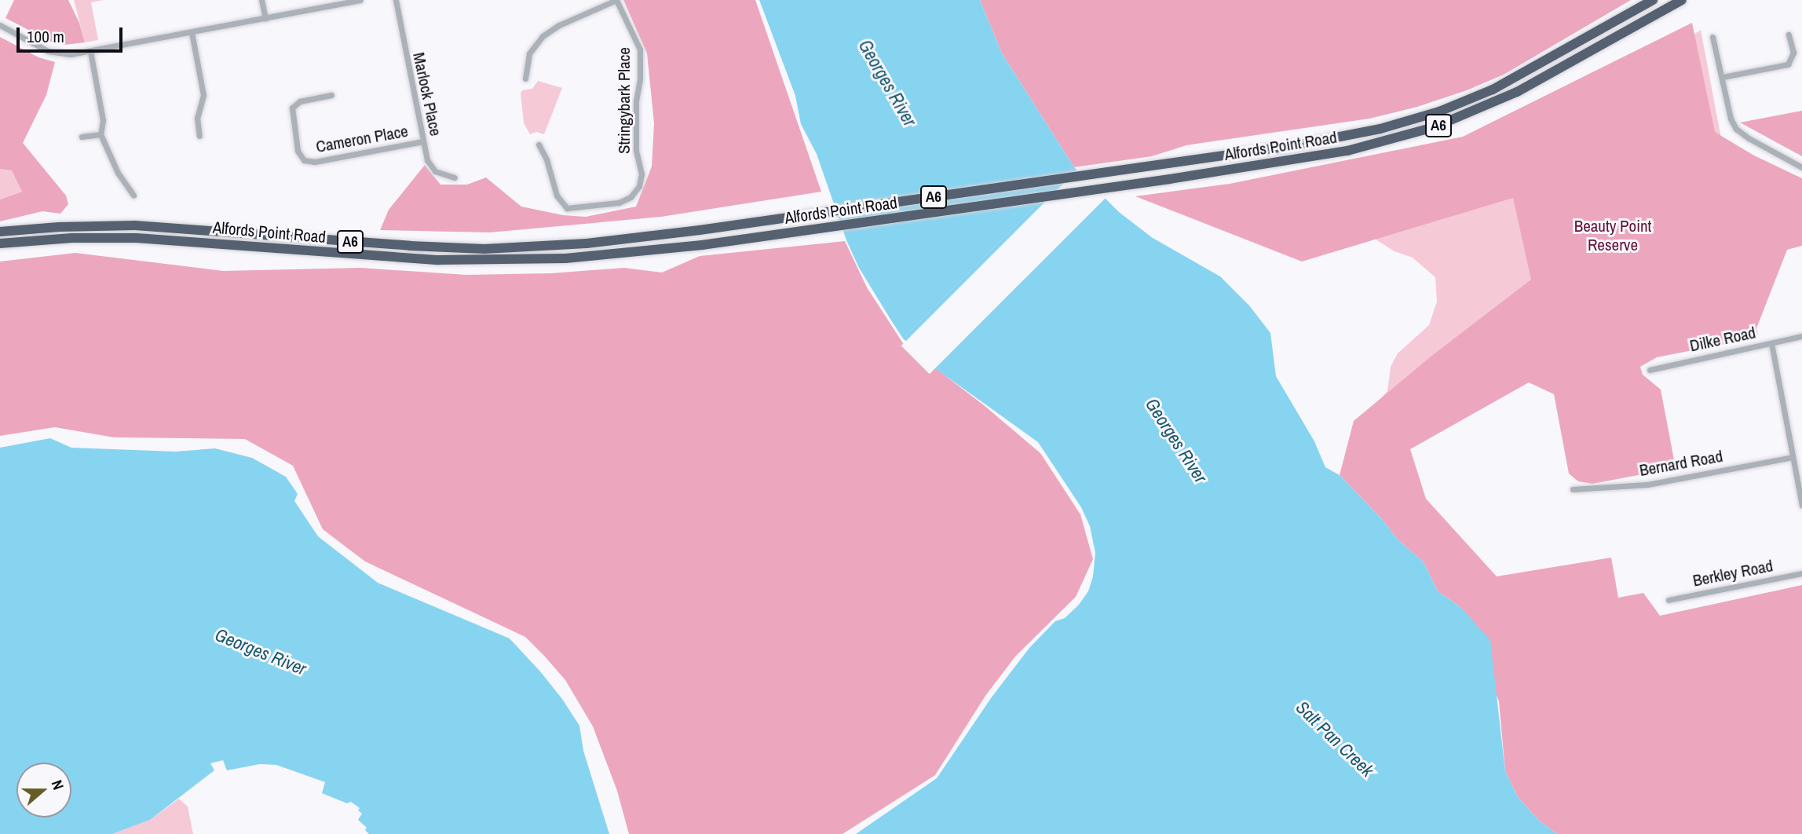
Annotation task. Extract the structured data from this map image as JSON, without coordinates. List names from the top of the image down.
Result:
{
  "streets": {
    "highway": ["A6", "Alfords Point Road"],
    "street": [
      "Marlock Place",
      "Stringybark Place",
      "Cameron Place",
      "Dilke Road",
      "Bernard Road",
      "Berkley Road"
    ]
  },
  "crossings": [
    ["Marlock Place", "Cameron Place"]
  ],
  "water": ["Georges River", "Salt Pan Creek"],
  "parks": ["Beauty Point Reserve"],
  "scale_bar": "100 m",
  "north": "right"
}
